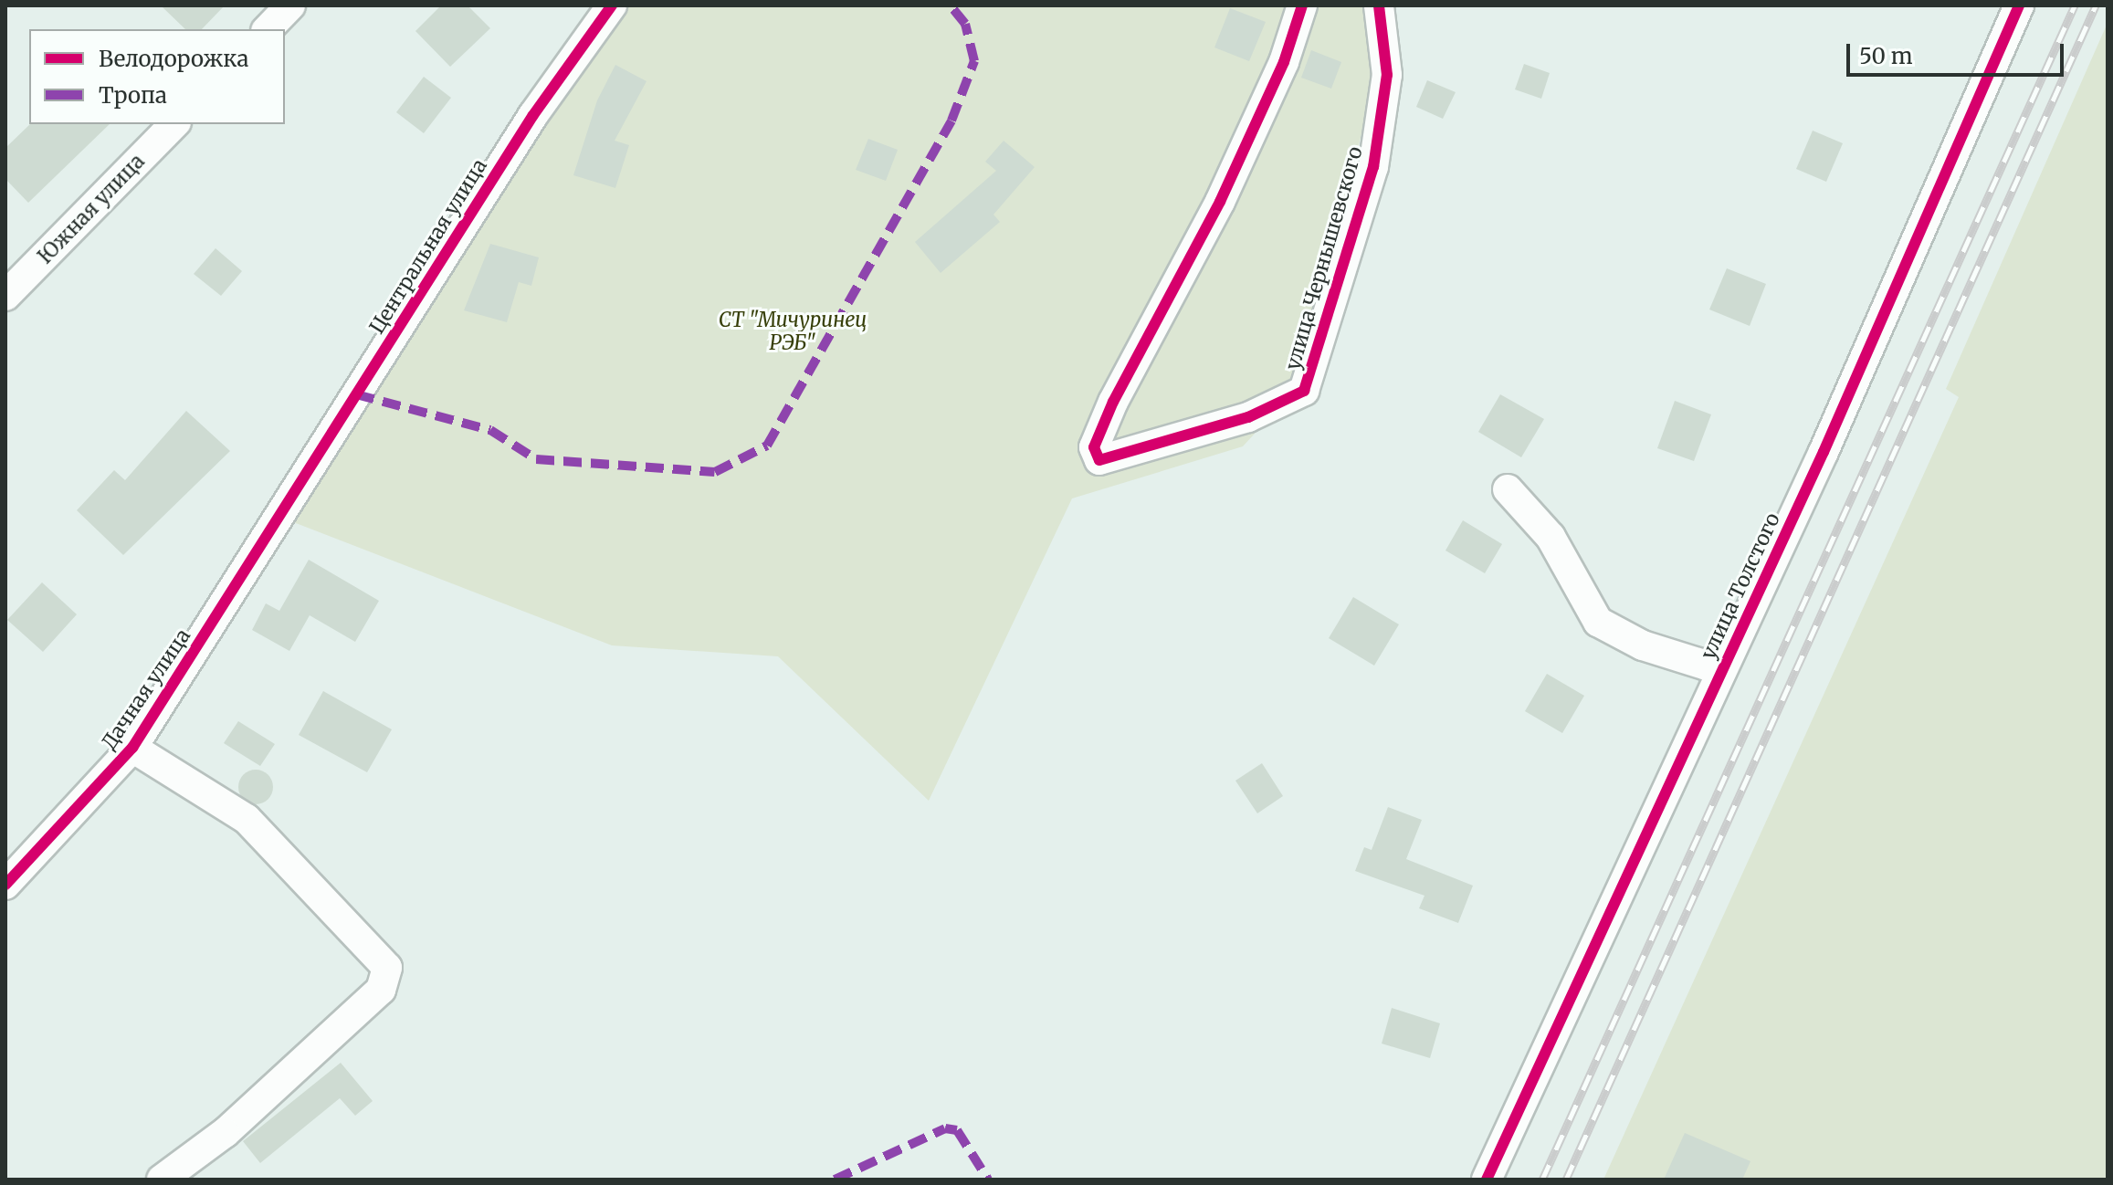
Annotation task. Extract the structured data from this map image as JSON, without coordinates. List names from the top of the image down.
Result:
{
  "streets": {
    "street": [
      "Южная улица",
      "Центральная улица",
      "улица Чернышевского",
      "улица Толстого",
      "Дачная улица"
    ]
  },
  "crossings": [
    ["Центральная улица", "Дачная улица"]
  ],
  "parks": ["СТ \"Мичуринец РЭБ\""],
  "legend": ["Велодорожка", "Тропа"],
  "scale_bar": "50 m"
}
